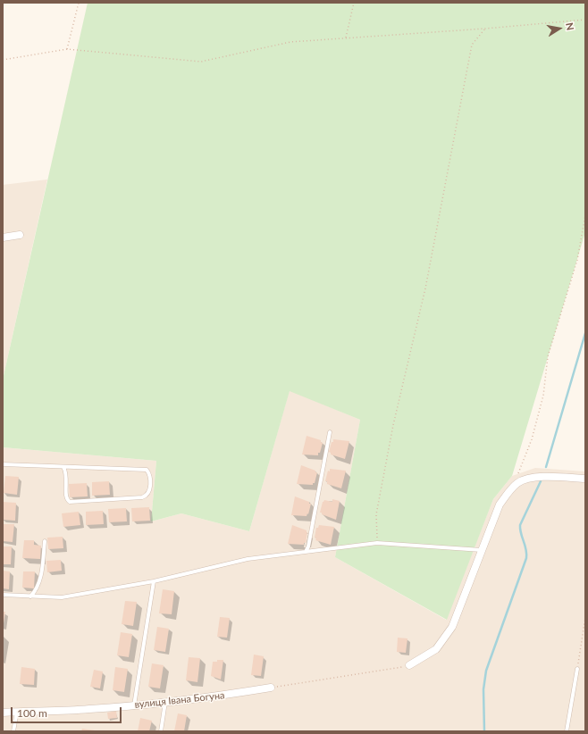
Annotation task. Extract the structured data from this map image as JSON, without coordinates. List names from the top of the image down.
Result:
{
  "streets": {
    "street": ["вулиця Івана Богуна"]
  },
  "scale_bar": "100 m",
  "north": "right"
}
